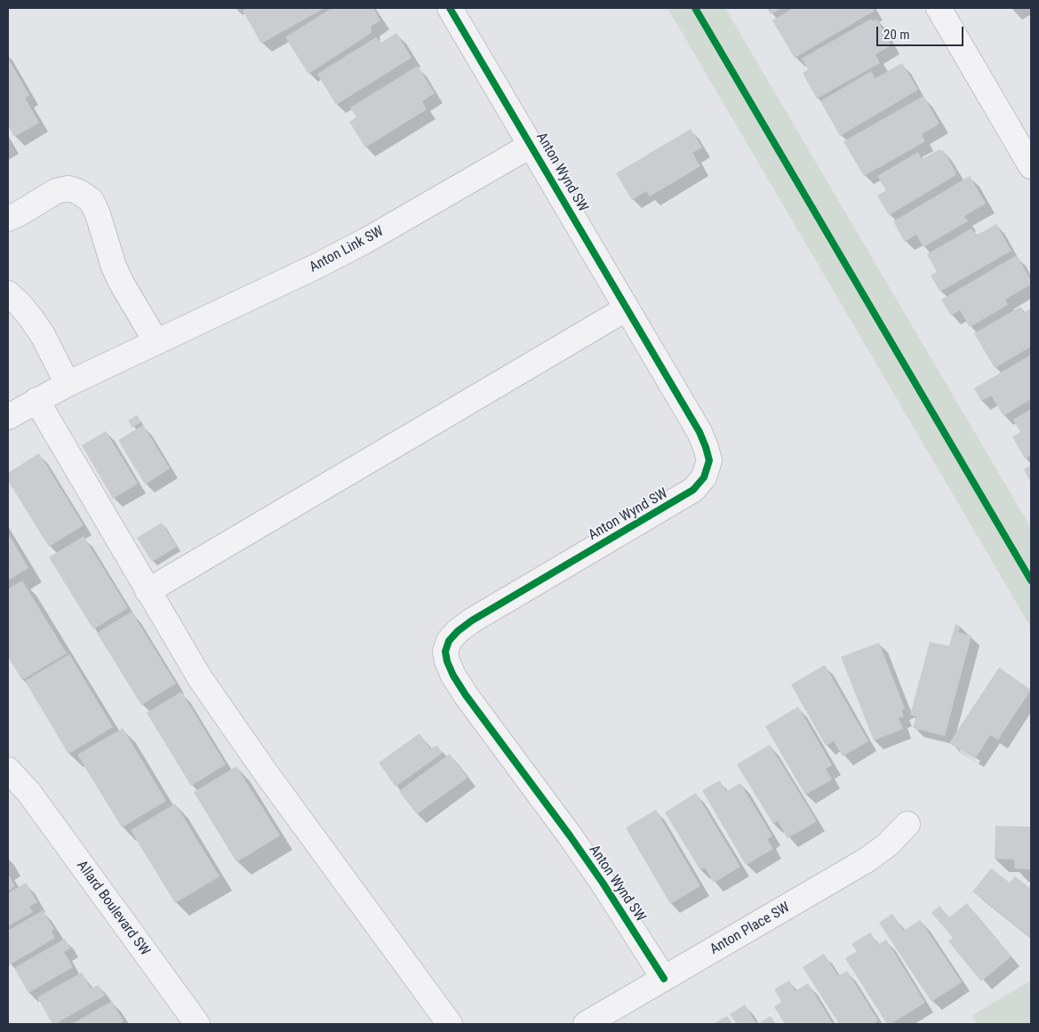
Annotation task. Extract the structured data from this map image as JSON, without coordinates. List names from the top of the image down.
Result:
{
  "streets": {
    "street": [
      "Anton Wynd SW",
      "Anton Link SW",
      "Allard Boulevard SW",
      "Anton Place SW"
    ]
  },
  "crossings": [
    ["Anton Wynd SW", "Anton Link SW"],
    ["Anton Wynd SW", "Anton Place SW"]
  ],
  "scale_bar": "20 m"
}
